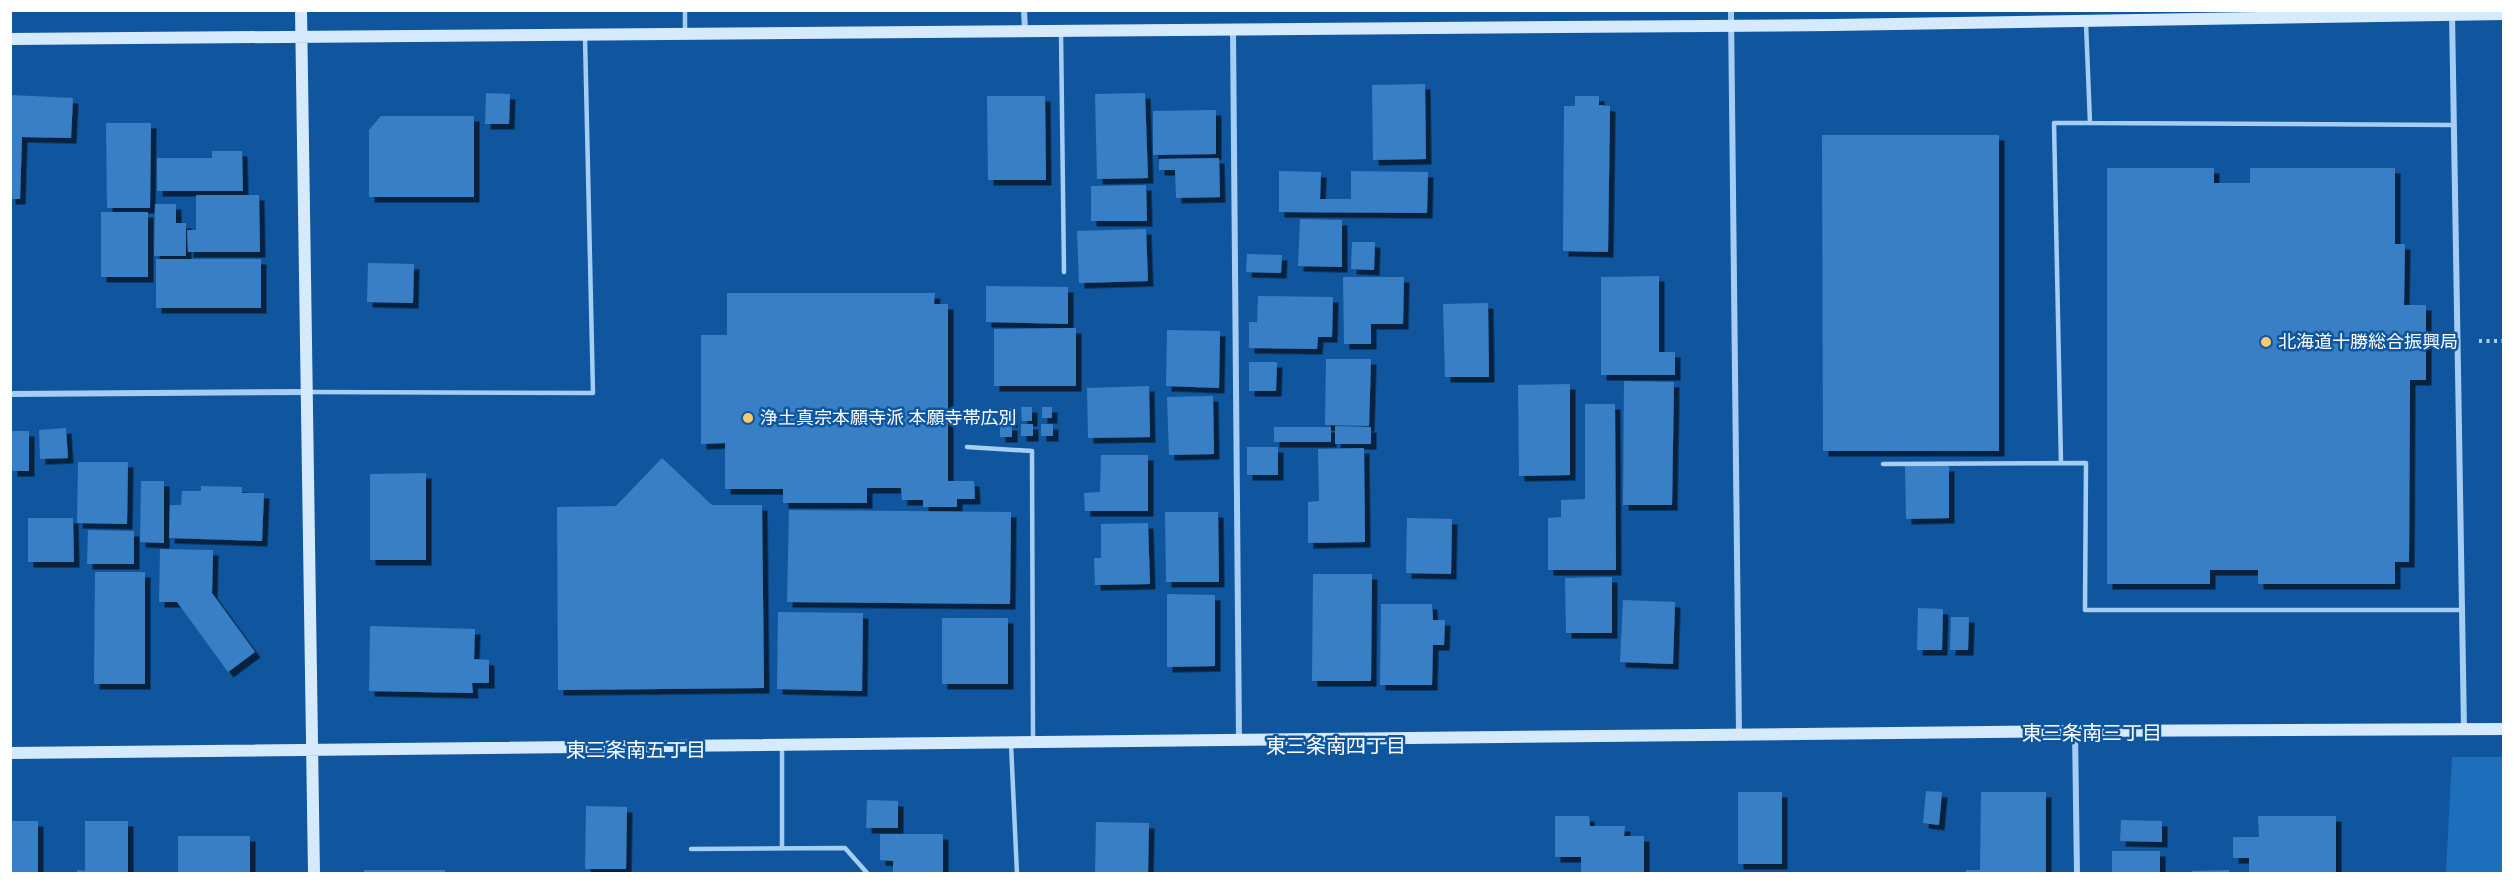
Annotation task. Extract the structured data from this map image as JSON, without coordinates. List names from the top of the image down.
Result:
{
  "districts": ["東三条南三丁目", "東三条南四丁目", "東三条南五丁目"],
  "places": ["北海道十勝総合振興局", "浄土真宗本願寺派 本願寺帯広別"]
}
